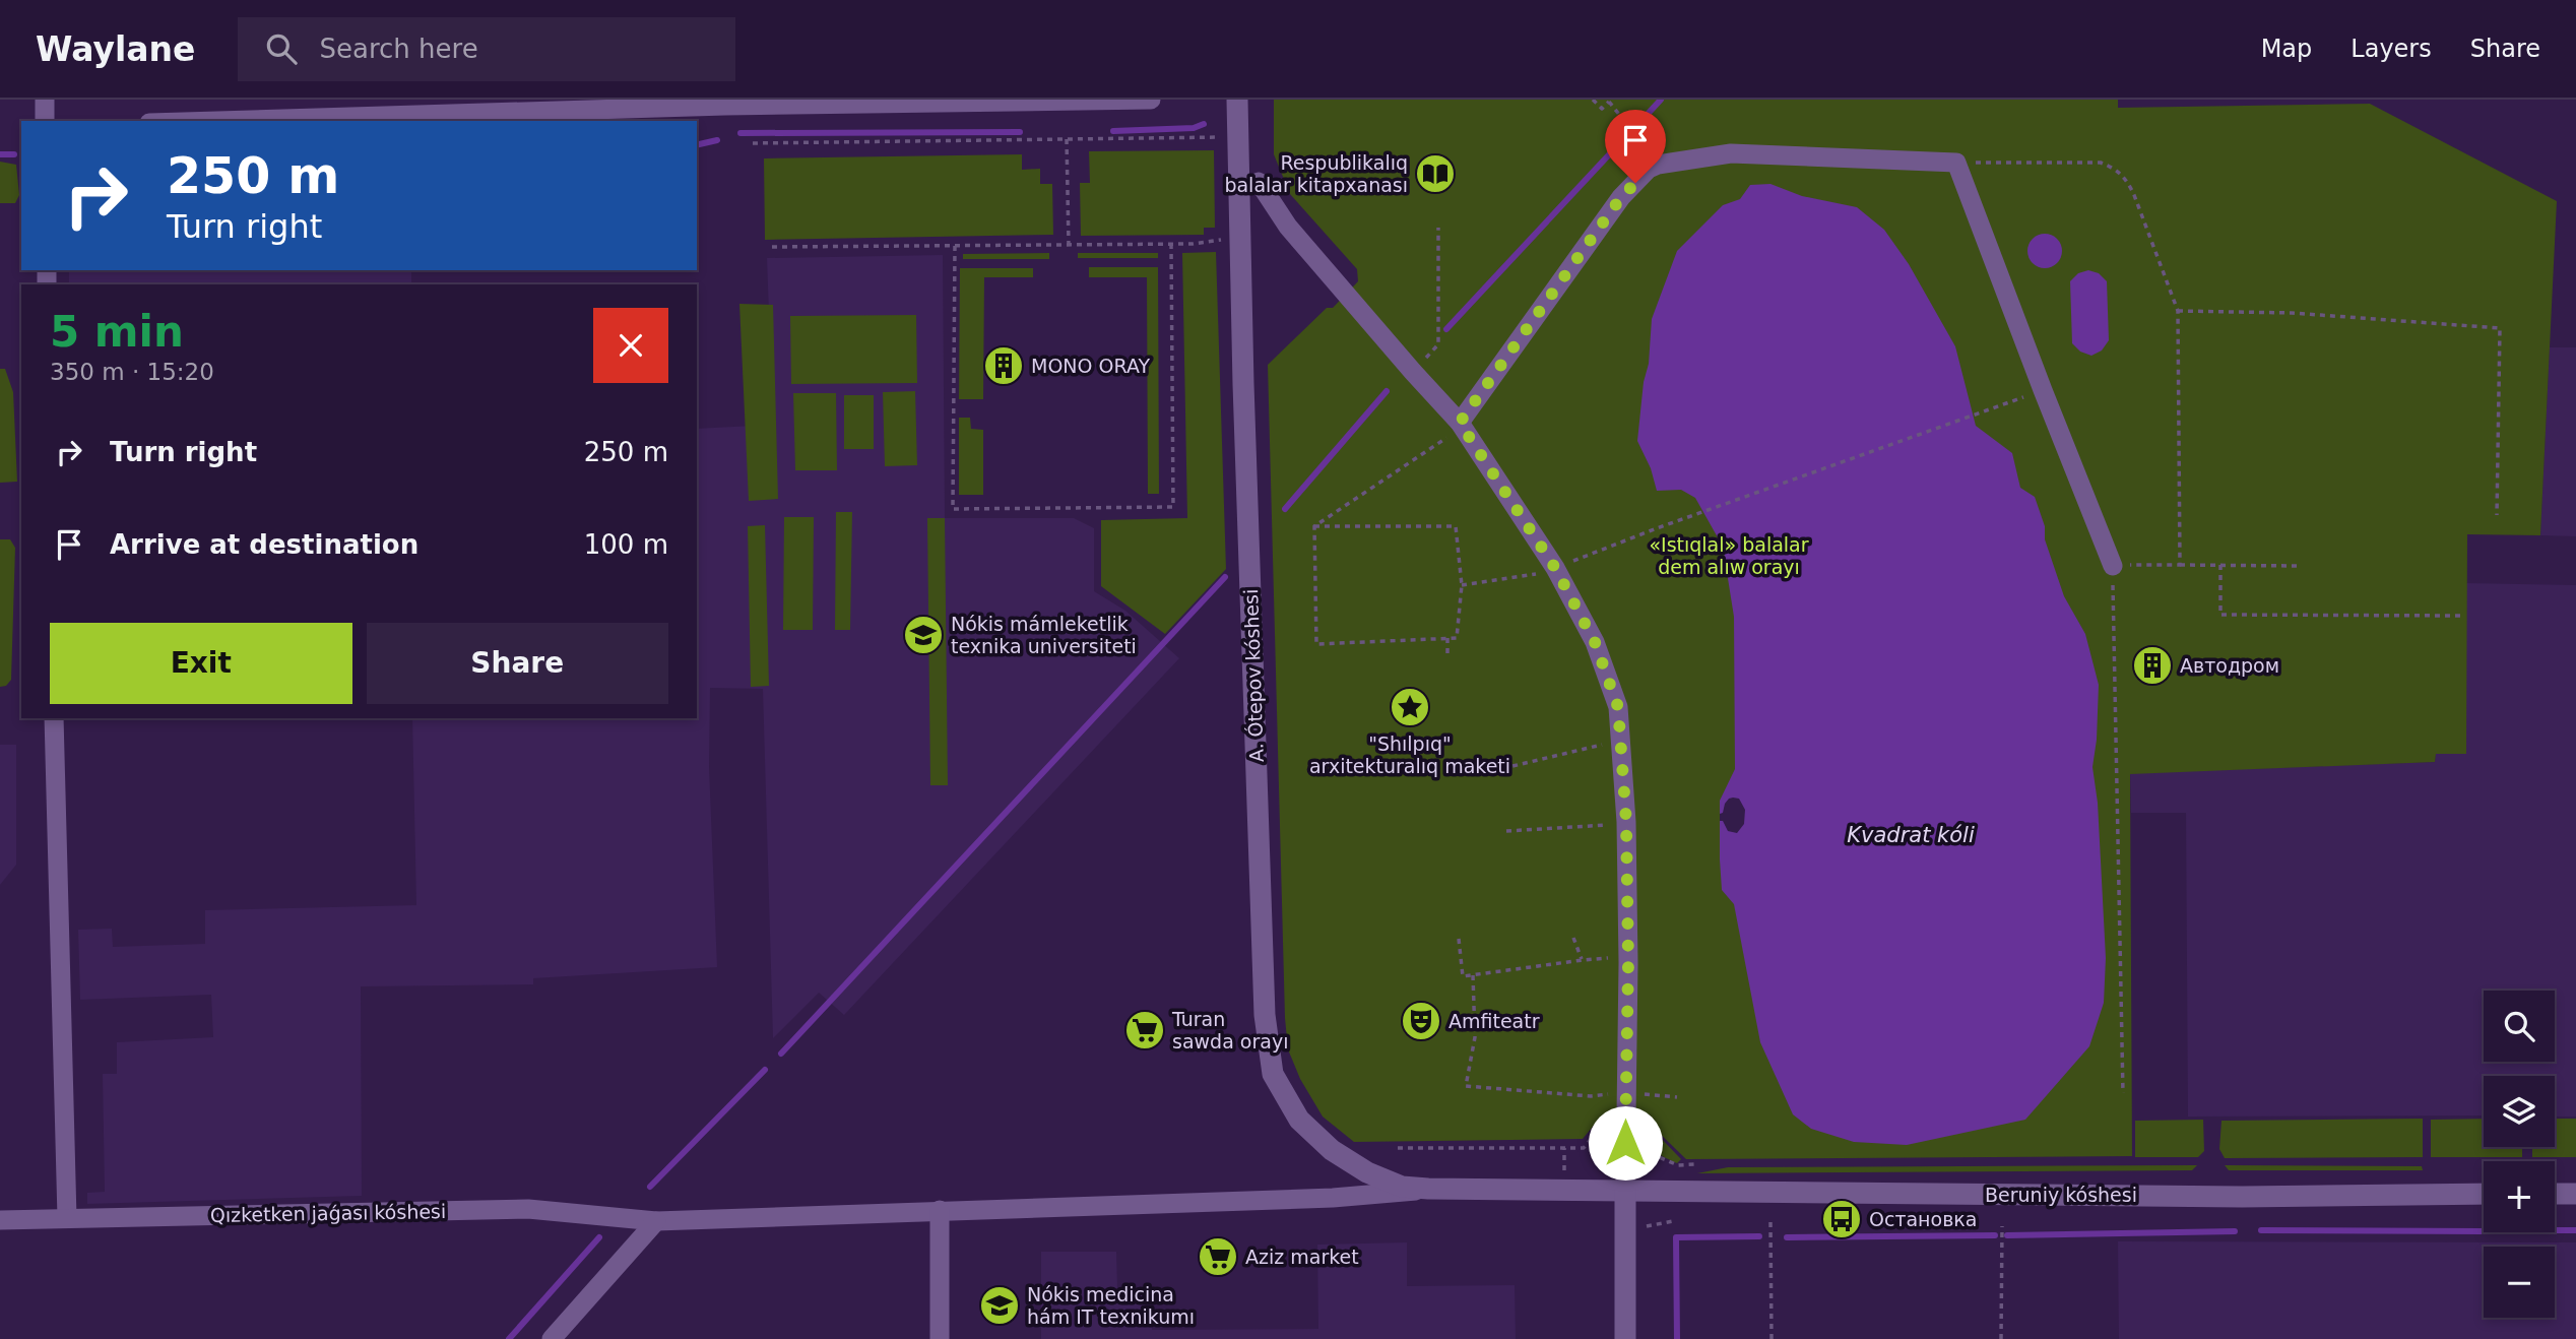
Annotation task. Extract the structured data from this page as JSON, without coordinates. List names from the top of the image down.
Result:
{
  "streets": {
    "main road": ["A. Ótepov kóshesi", "Beruniy kóshesi"],
    "street": ["Qızketken jaǵası kóshesi"]
  },
  "crossings": [
    ["A. Ótepov kóshesi", "Qızketken jaǵası kóshesi"]
  ],
  "water": ["Kvadrat kóli"],
  "parks": ["«Istıqlal» balalar dem alıw orayı"],
  "places": {
    "library": ["Respublikalıq balalar kitapxanası"],
    "building": ["MONO ORAY", "Автодром"],
    "school or university": ["Nókis mámleketlik texnika universiteti", "Nókis medicina hám IT texnikumı"],
    "place": ["\"Shılpıq\" arxitekturalıq maketi"],
    "theatre": ["Amfiteatr"],
    "supermarket": ["Turan sawda orayı", "Aziz market"],
    "bus stop": ["Остановка"]
  },
  "page": {
    "header": "Waylane",
    "search": "Search here",
    "nav": ["Map", "Layers", "Share"],
    "turn": ["250 m", "Turn right"],
    "heading": ["5 min", "350 m · 15:20"],
    "list": [
      {
        "name": "Turn right",
        "value": "250 m"
      },
      {
        "name": "Arrive at destination",
        "value": "100 m"
      }
    ],
    "buttons": ["Exit", "Share"],
    "map_buttons": ["+", "−"]
  }
}
